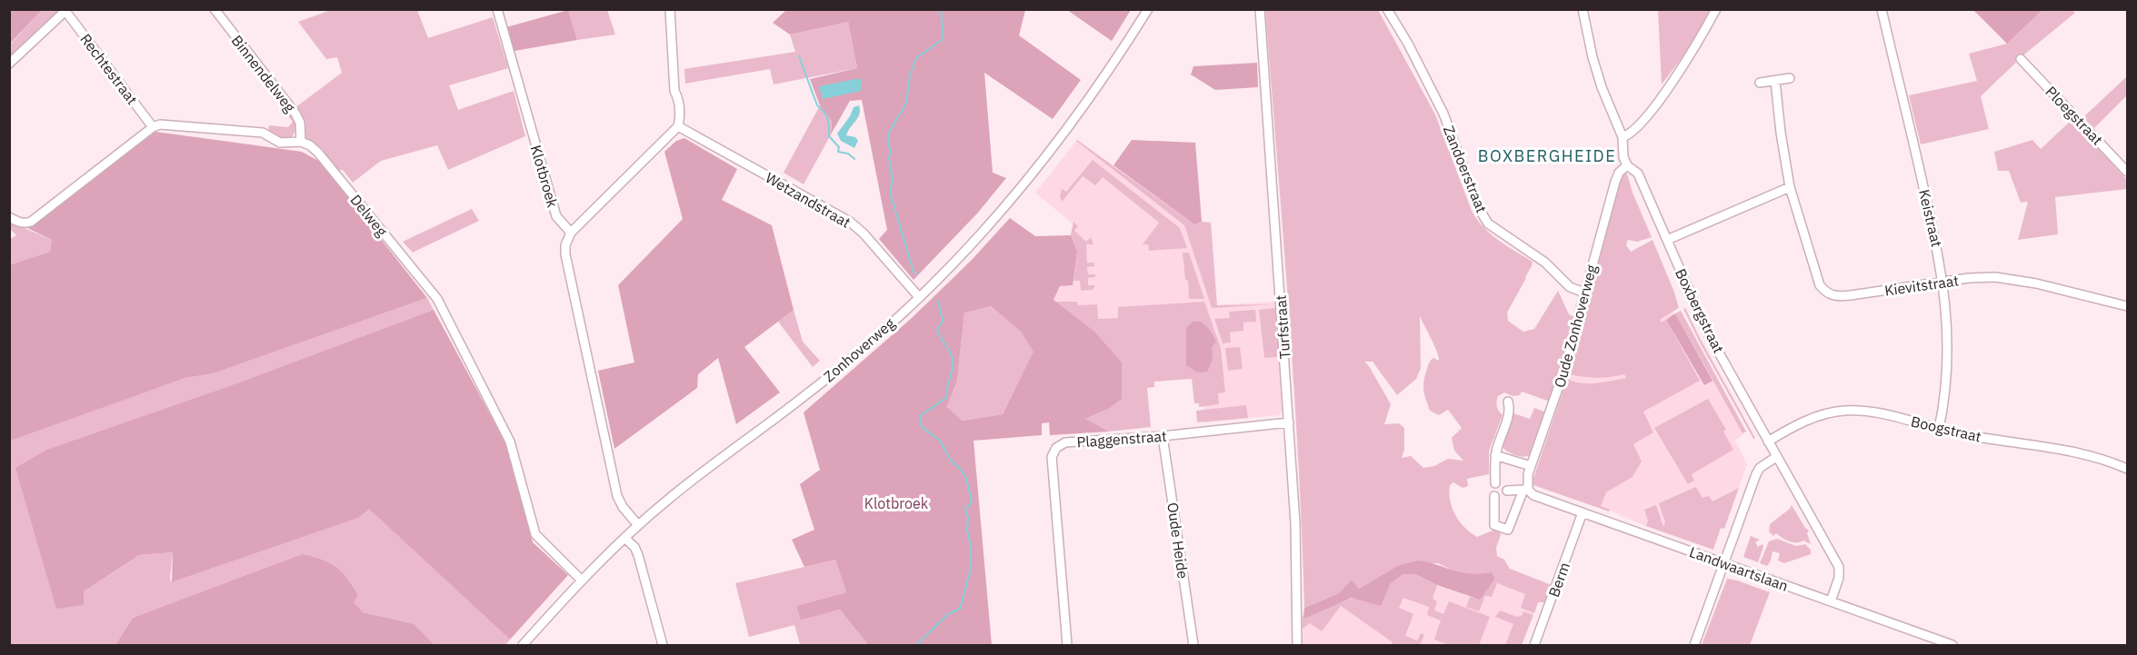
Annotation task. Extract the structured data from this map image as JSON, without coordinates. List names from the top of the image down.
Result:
{
  "streets": {
    "street": [
      "Rechtestraat",
      "Binnendelweg",
      "Ploegstraat",
      "Zandoerstraat",
      "Klotbroek",
      "Wetzandstraat",
      "Delweg",
      "Keistraat",
      "Kievitstraat",
      "Boxbergstraat",
      "Oude Zonhoverweg",
      "Turfstraat",
      "Zonhoverweg",
      "Boogstraat",
      "Plaggenstraat",
      "Oude Heide",
      "Landwaartslaan",
      "Berm"
    ]
  },
  "crossings": [
    ["Binnendelweg", "Delweg"],
    ["Zandoerstraat", "Oude Zonhoverweg"],
    ["Wetzandstraat", "Zonhoverweg"],
    ["Delweg", "Zonhoverweg"],
    ["Keistraat", "Kievitstraat"],
    ["Keistraat", "Boogstraat"],
    ["Boxbergstraat", "Oude Zonhoverweg"],
    ["Boxbergstraat", "Boogstraat"],
    ["Boxbergstraat", "Landwaartslaan"],
    ["Oude Zonhoverweg", "Landwaartslaan"],
    ["Turfstraat", "Plaggenstraat"],
    ["Plaggenstraat", "Oude Heide"],
    ["Landwaartslaan", "Berm"]
  ],
  "districts": ["BOXBERGHEIDE"],
  "parks": ["Klotbroek"]
}
